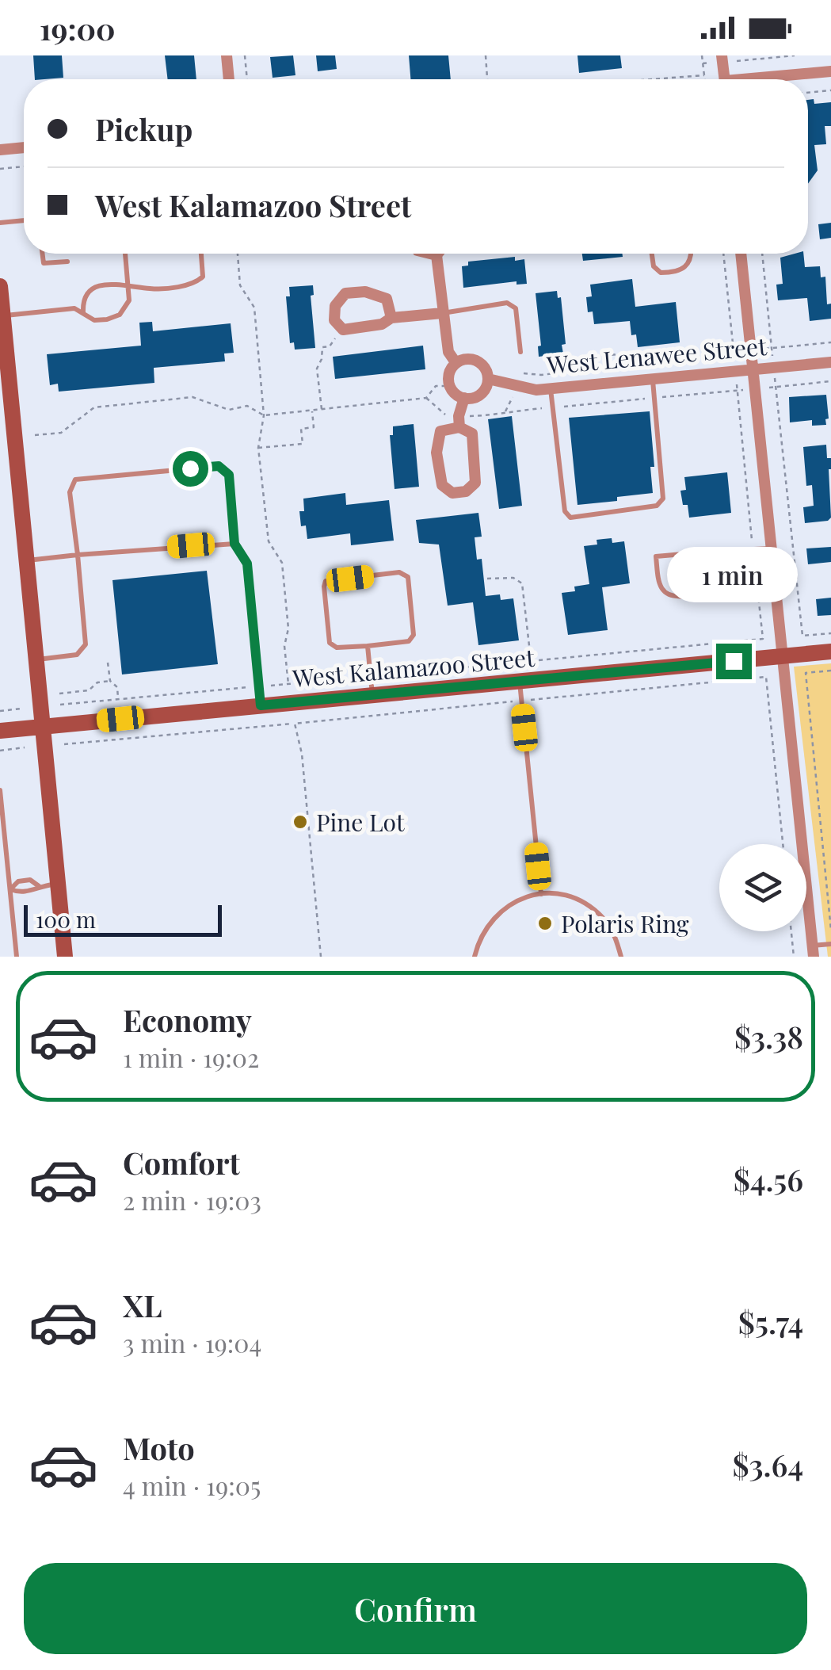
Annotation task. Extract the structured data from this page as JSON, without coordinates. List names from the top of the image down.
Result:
{
  "streets": {
    "street": ["West Lenawee Street", "West Kalamazoo Street"]
  },
  "places": ["Pine Lot", "Polaris Ring"],
  "scale_bar": "100 m",
  "page": {
    "status": "19:00",
    "banner": ["Pickup", "West Kalamazoo Street"],
    "bubble": "1 min",
    "scale": "100 m",
    "list": [
      {
        "name": "Economy",
        "note": "1 min · 19:02",
        "value": "$3.38"
      },
      {
        "name": "Comfort",
        "note": "2 min · 19:03",
        "value": "$4.56"
      },
      {
        "name": "XL",
        "note": "3 min · 19:04",
        "value": "$5.74"
      },
      {
        "name": "Moto",
        "note": "4 min · 19:05",
        "value": "$3.64"
      }
    ],
    "buttons": "Confirm"
  }
}
